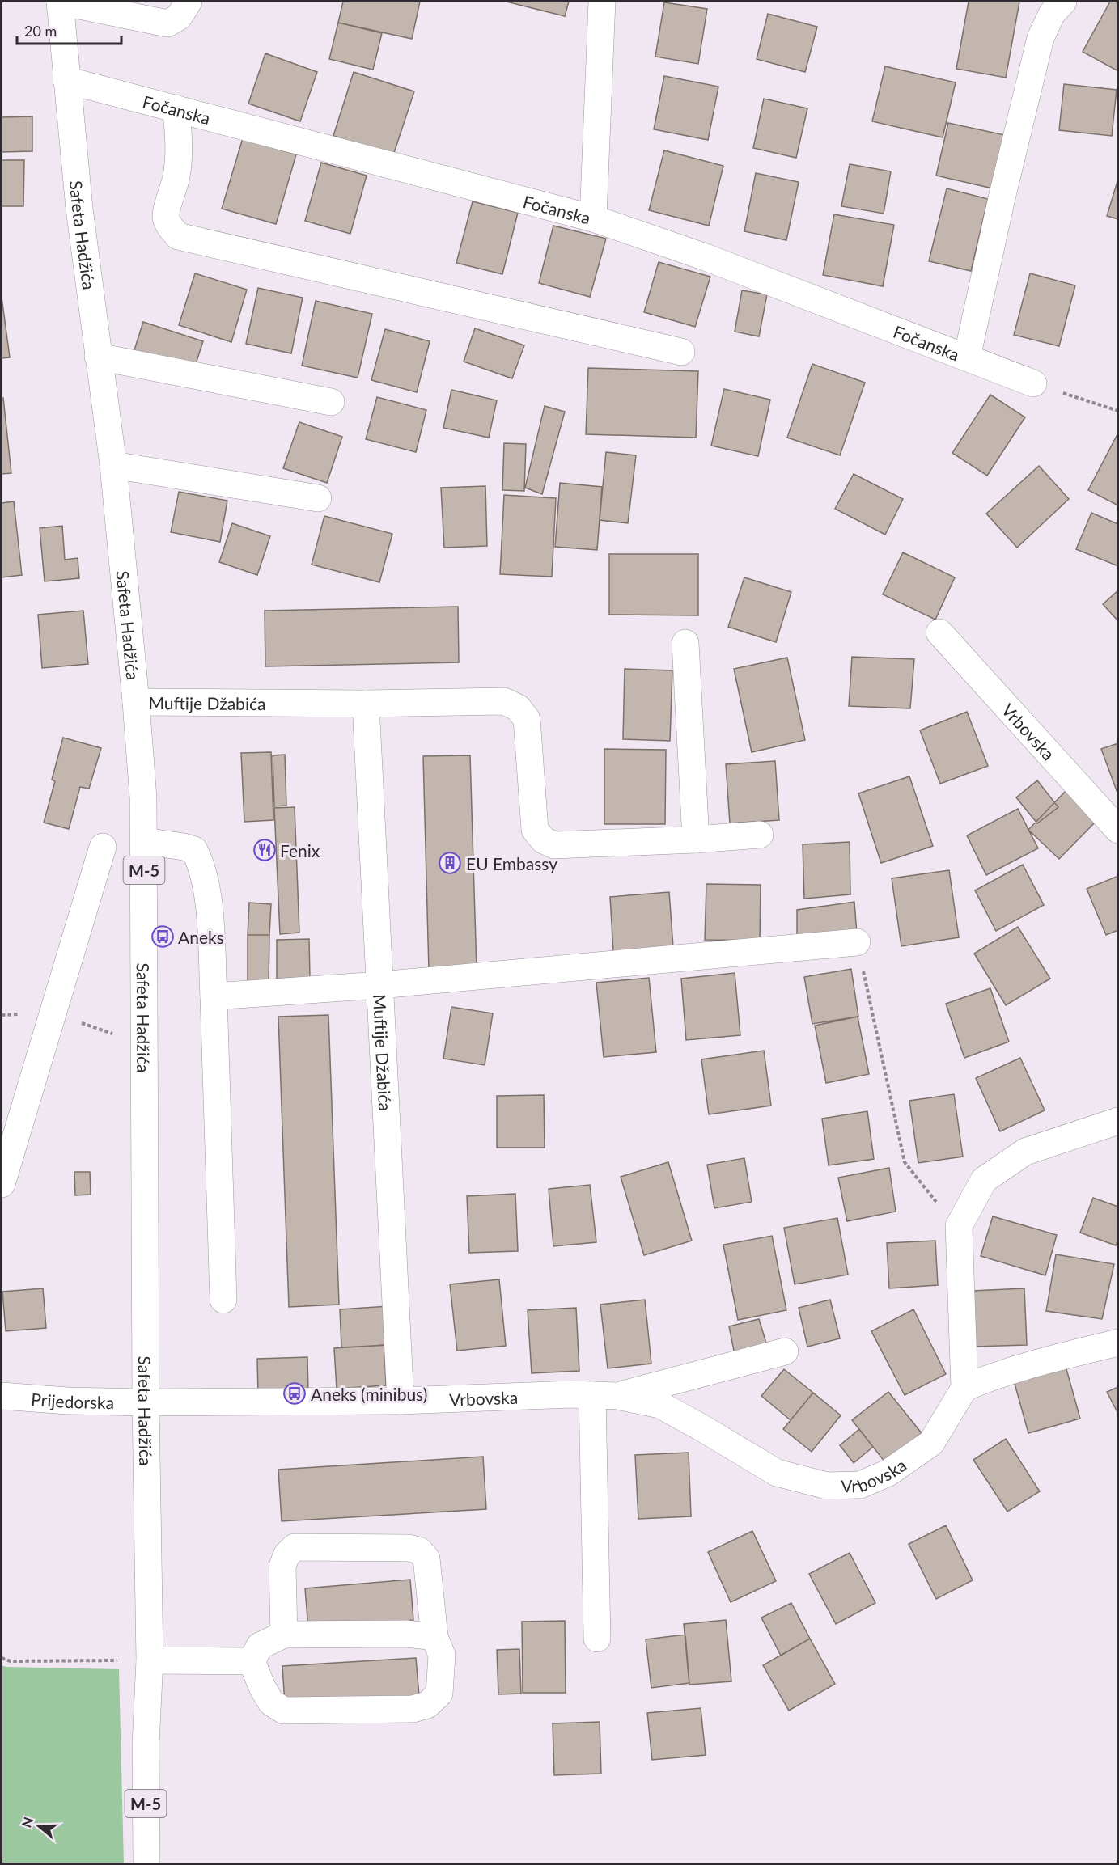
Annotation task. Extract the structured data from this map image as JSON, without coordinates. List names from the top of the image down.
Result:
{
  "streets": {
    "street": [
      "Fočanska",
      "Safeta Hadžića",
      "Muftije Džabića",
      "Vrbovska",
      "M-5",
      "Prijedorska"
    ]
  },
  "crossings": [
    ["Fočanska", "Safeta Hadžića"],
    ["Safeta Hadžića", "Muftije Džabića"],
    ["Safeta Hadžića", "Vrbovska"],
    ["Safeta Hadžića", "Prijedorska"],
    ["Muftije Džabića", "Vrbovska"],
    ["Vrbovska", "Prijedorska"]
  ],
  "places": {
    "restaurant": ["Fenix"],
    "building": ["EU Embassy"],
    "bus stop": ["Aneks", "Aneks (minibus)"]
  },
  "scale_bar": "20 m",
  "north": "left"
}
